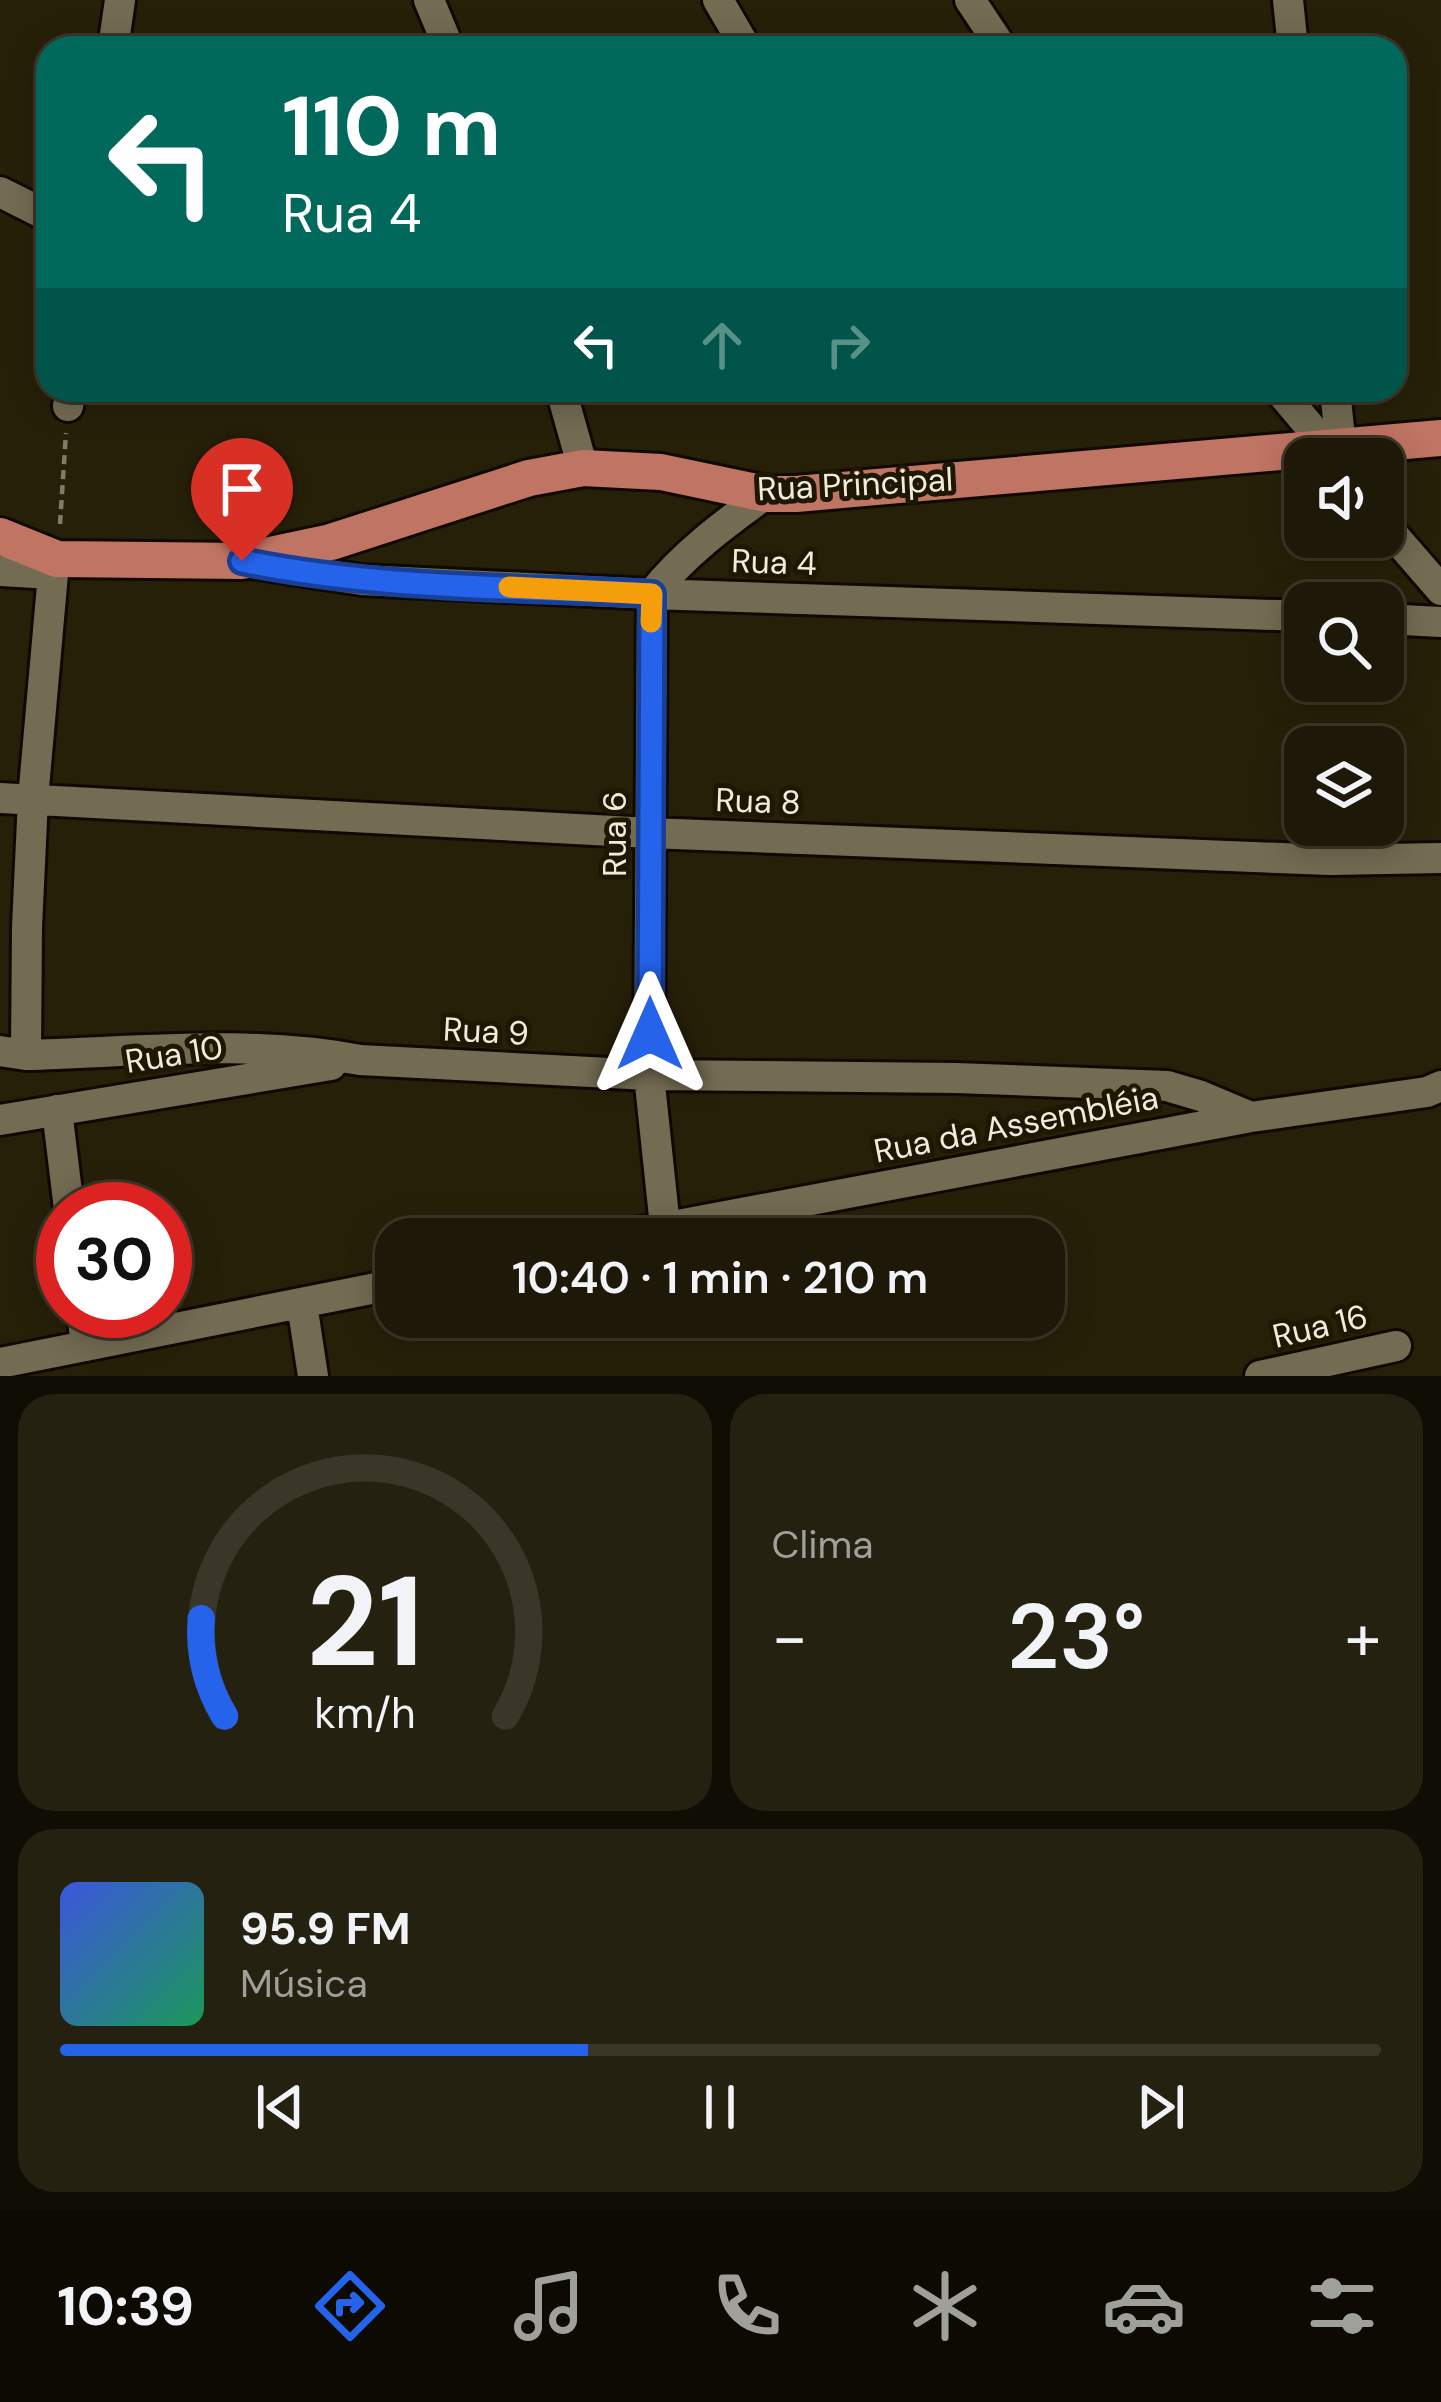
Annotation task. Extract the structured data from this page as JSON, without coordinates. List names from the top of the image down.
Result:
{
  "streets": {
    "main road": ["Rua Principal"],
    "street": [
      "Rua 4",
      "Rua 8",
      "Rua 6",
      "Rua 9",
      "Rua 10",
      "Rua da Assembléia",
      "Rua 16"
    ]
  },
  "crossings": [
    ["Rua Principal", "Rua 4"],
    ["Rua 4", "Rua 6"],
    ["Rua 8", "Rua 6"],
    ["Rua 6", "Rua 9"],
    ["Rua 9", "Rua 10"],
    ["Rua 9", "Rua da Assembléia"]
  ],
  "page": {
    "turn": ["110 m", "Rua 4"],
    "limit": "30",
    "trip": "10:40 · 1 min · 210 m",
    "tile": "Clima",
    "heat": ["−", "23°", "+"],
    "song": ["95.9 FM", "Música"],
    "tabs": "10:39",
    "gauge": ["21", "km/h"]
  }
}
